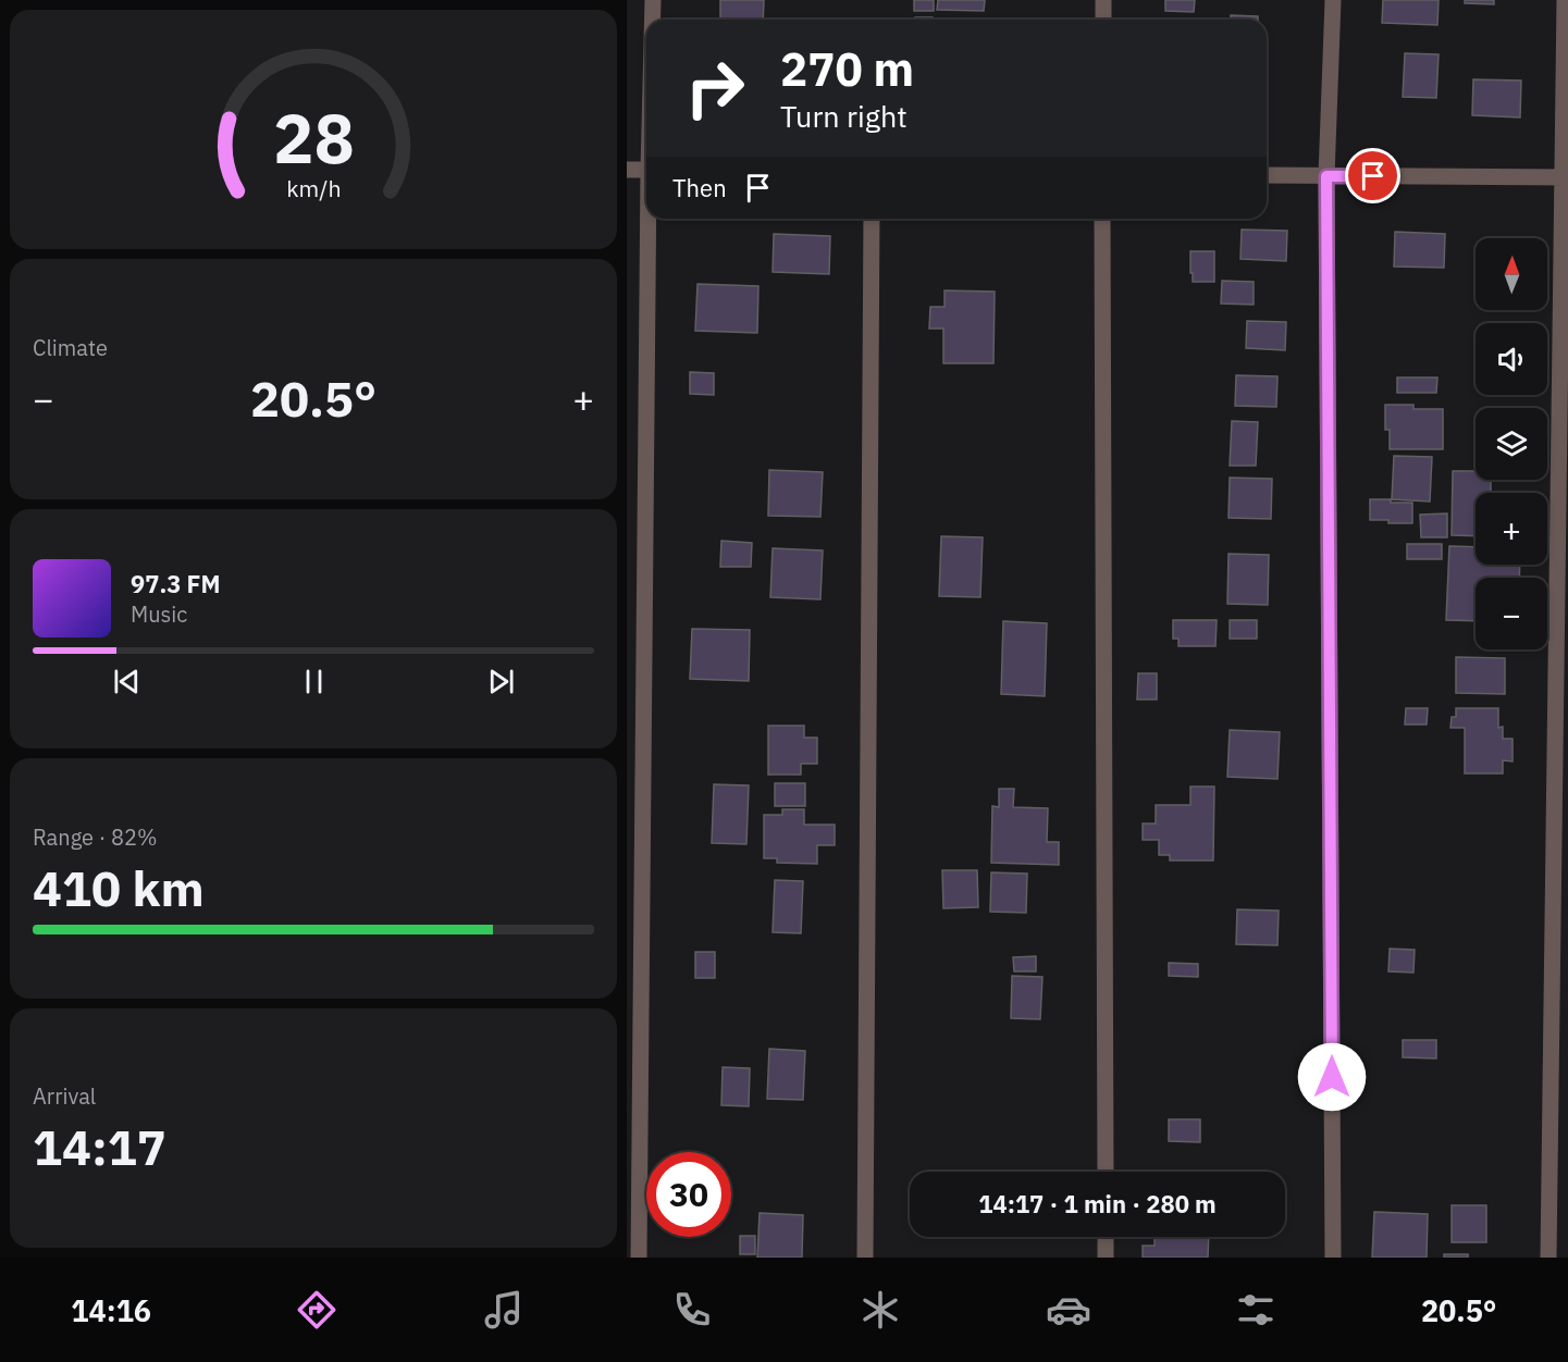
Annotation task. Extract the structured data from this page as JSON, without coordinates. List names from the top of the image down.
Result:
{
  "north": "top",
  "page": {
    "turn": ["270 m", "Turn right"],
    "then": "Then",
    "map_buttons": ["+", "−"],
    "tile": [
      "Climate",
      ["Range · 82%", "410 km"],
      ["Arrival", "14:17"]
    ],
    "heat": ["−", "20.5°", "+"],
    "song": ["97.3 FM", "Music"],
    "limit": "30",
    "trip": "14:17 · 1 min · 280 m",
    "tabs": ["14:16", "20.5°"],
    "gauge": ["28", "km/h"]
  }
}
